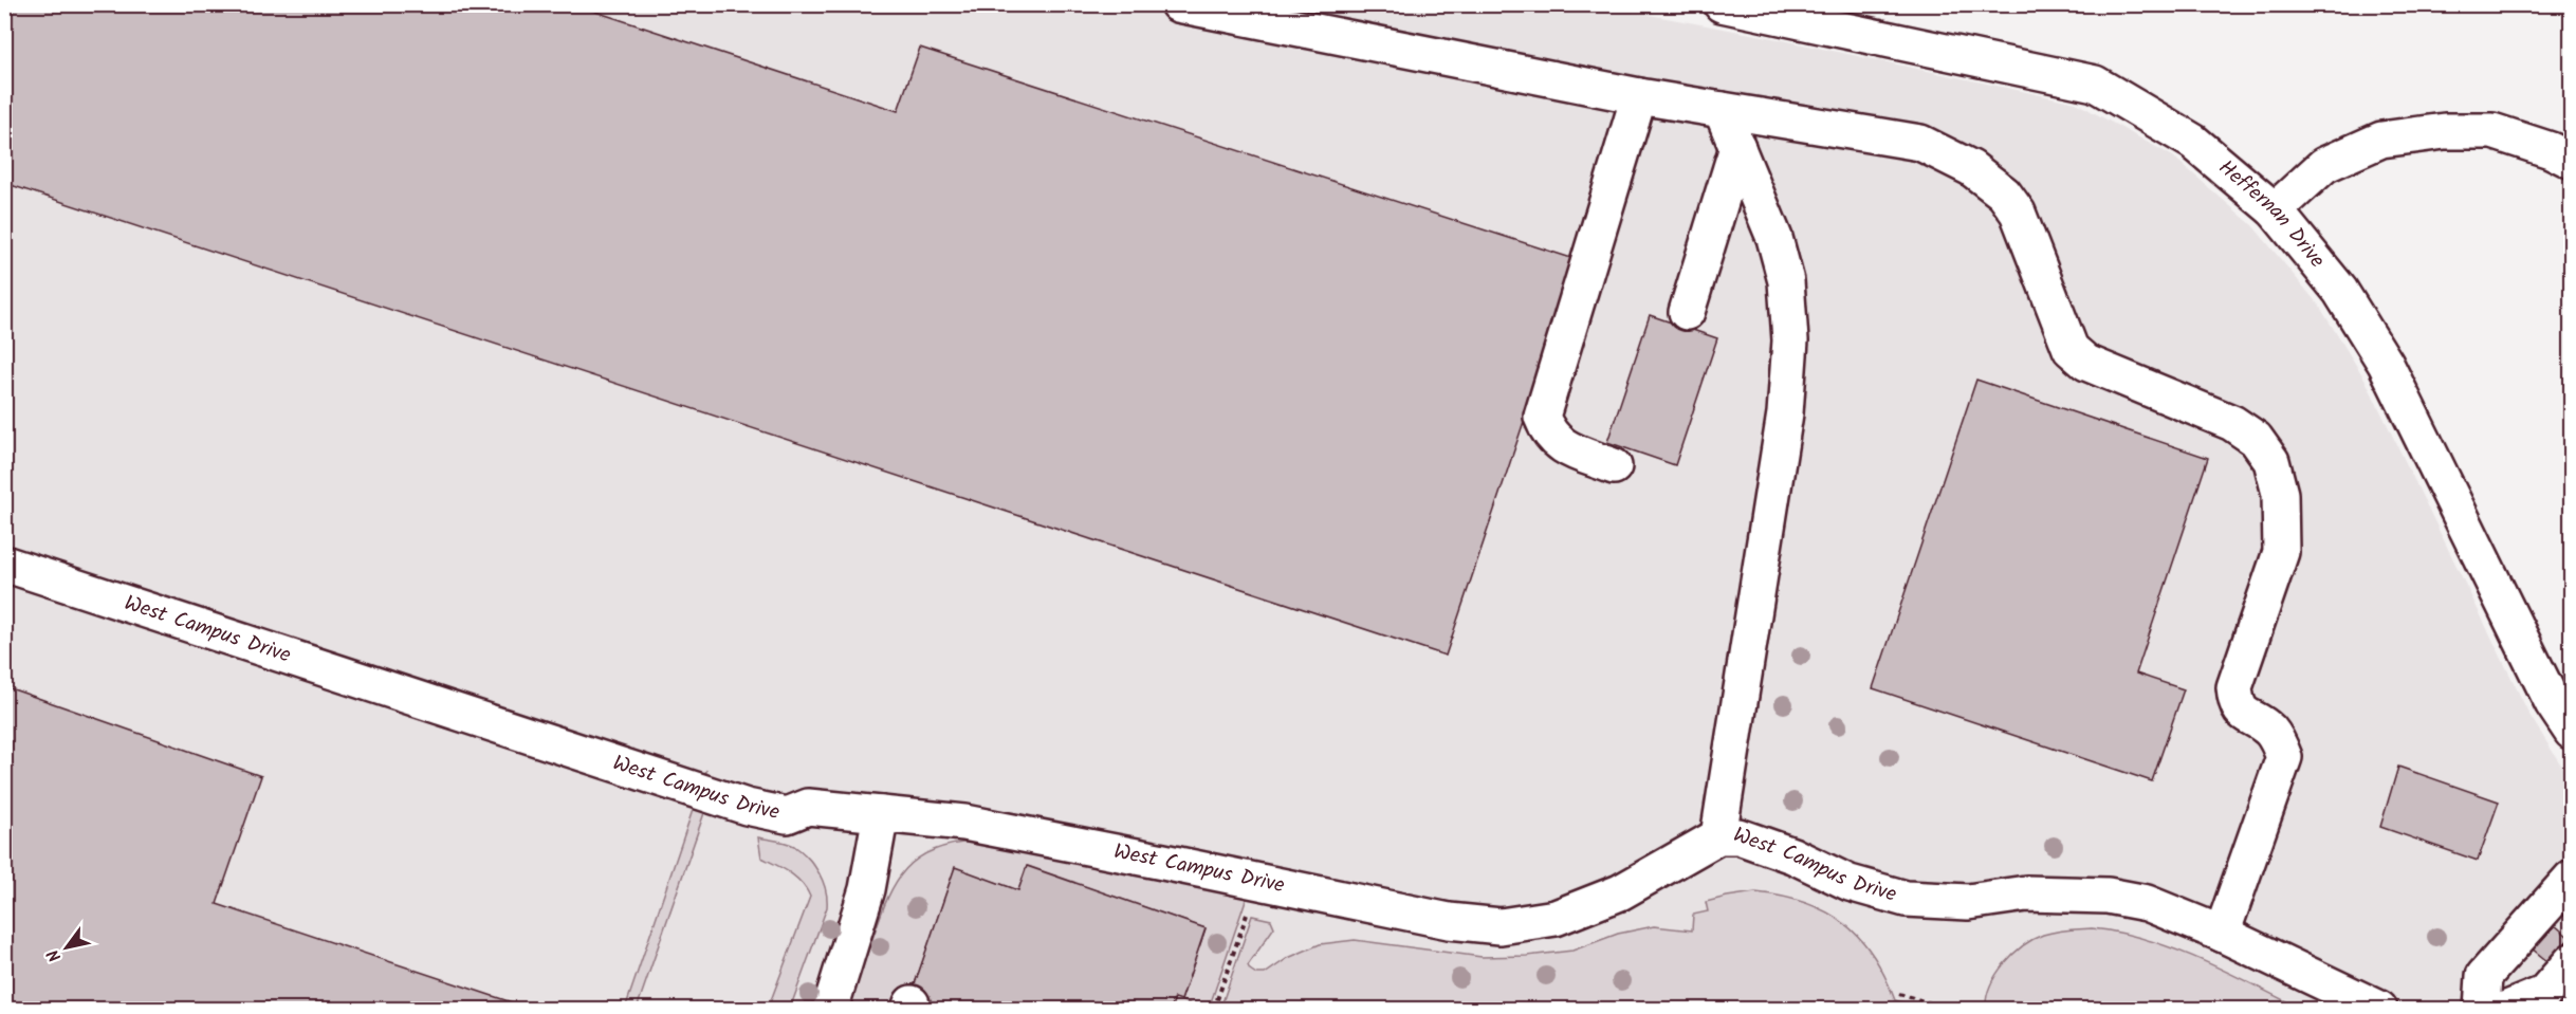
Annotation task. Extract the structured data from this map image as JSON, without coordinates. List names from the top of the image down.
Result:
{
  "streets": {
    "street": ["Heffernan Drive", "West Campus Drive"]
  },
  "north": "bottom left"
}
